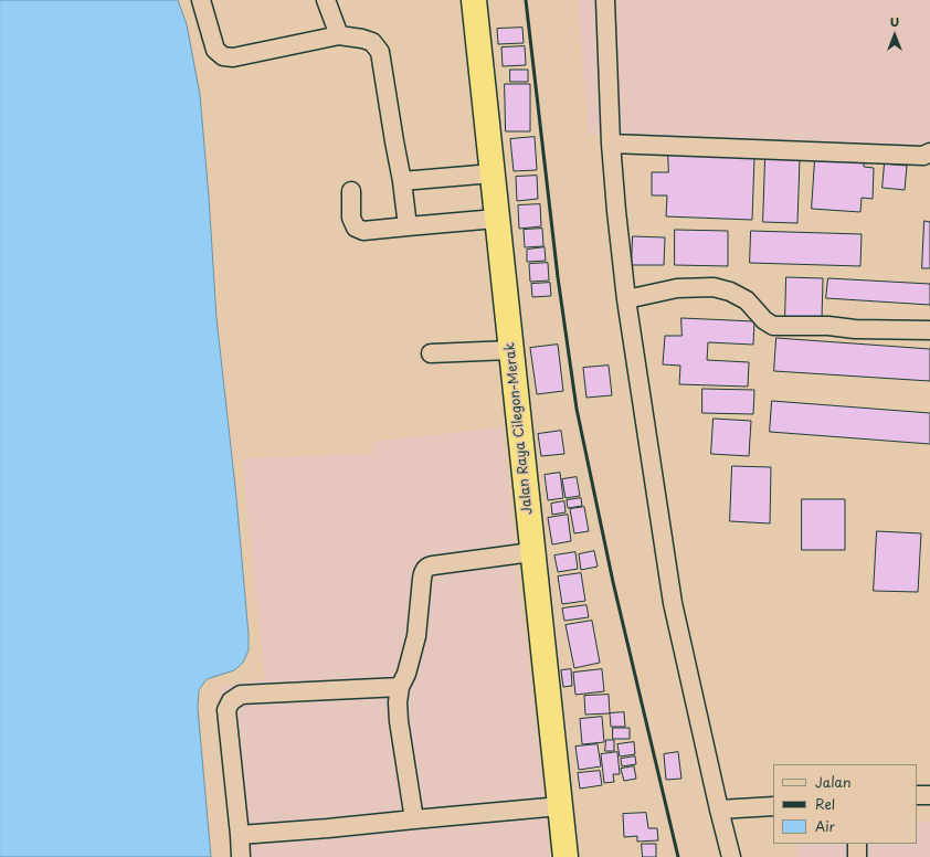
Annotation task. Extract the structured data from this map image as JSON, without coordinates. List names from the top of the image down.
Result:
{
  "streets": {
    "highway": ["Jalan Raya Cilegon-Merak"]
  },
  "legend": ["Jalan", "Rel", "Air"],
  "north": "top"
}
